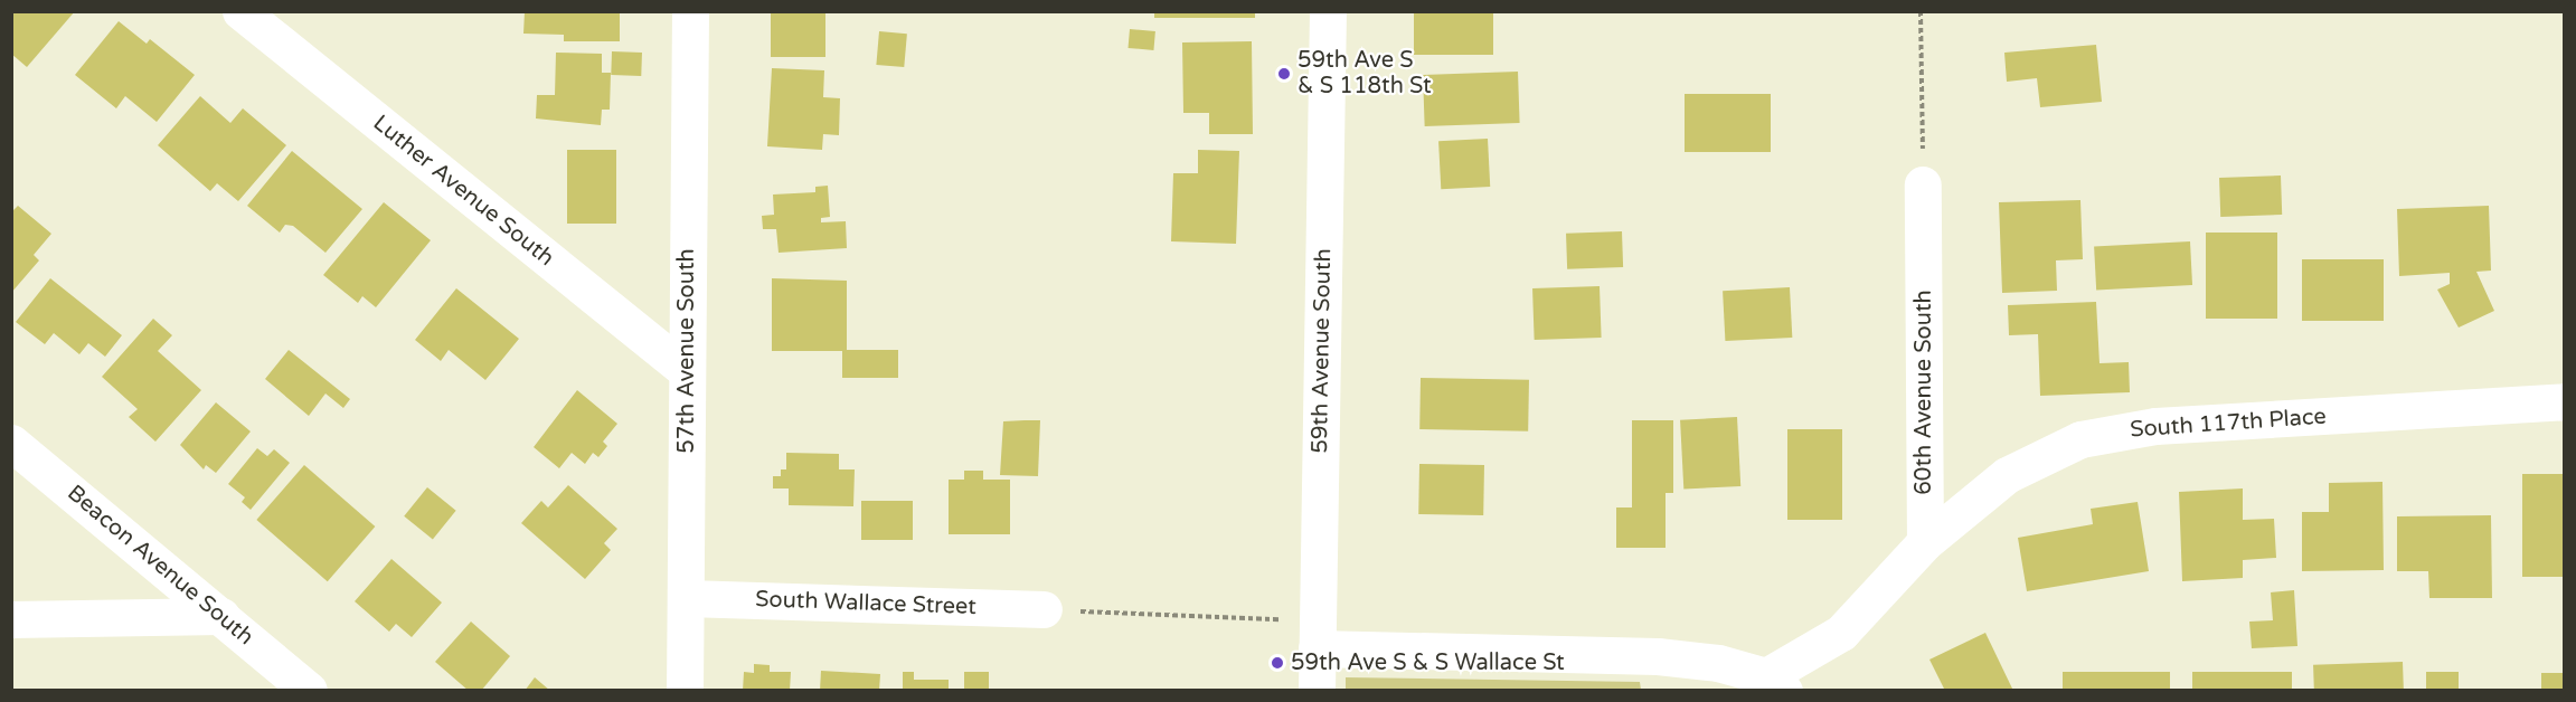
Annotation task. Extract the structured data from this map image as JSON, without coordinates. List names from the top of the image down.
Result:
{
  "streets": {
    "street": [
      "Luther Avenue South",
      "57th Avenue South",
      "59th Avenue South",
      "60th Avenue South",
      "South 117th Place",
      "Beacon Avenue South",
      "South Wallace Street"
    ]
  },
  "crossings": [
    ["Luther Avenue South", "57th Avenue South"],
    ["57th Avenue South", "South Wallace Street"],
    ["60th Avenue South", "South 117th Place"]
  ],
  "places": ["59th Ave S & S 118th St", "59th Ave S & S Wallace St"]
}
